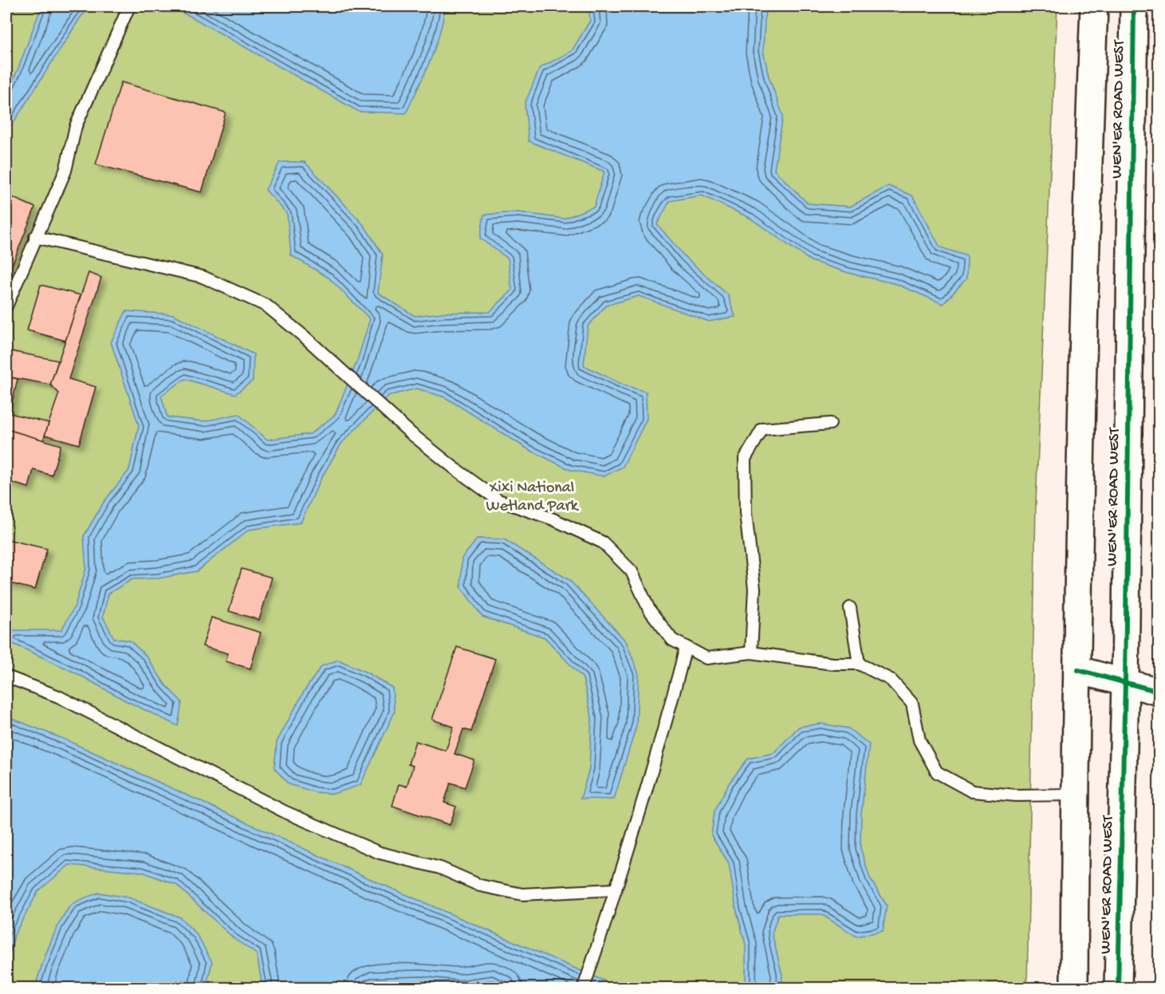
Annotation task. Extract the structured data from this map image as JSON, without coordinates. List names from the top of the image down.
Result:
{
  "streets": {
    "main road": ["WEN'ER ROAD WEST"]
  },
  "parks": ["Xixi National Wetland Park"]
}
